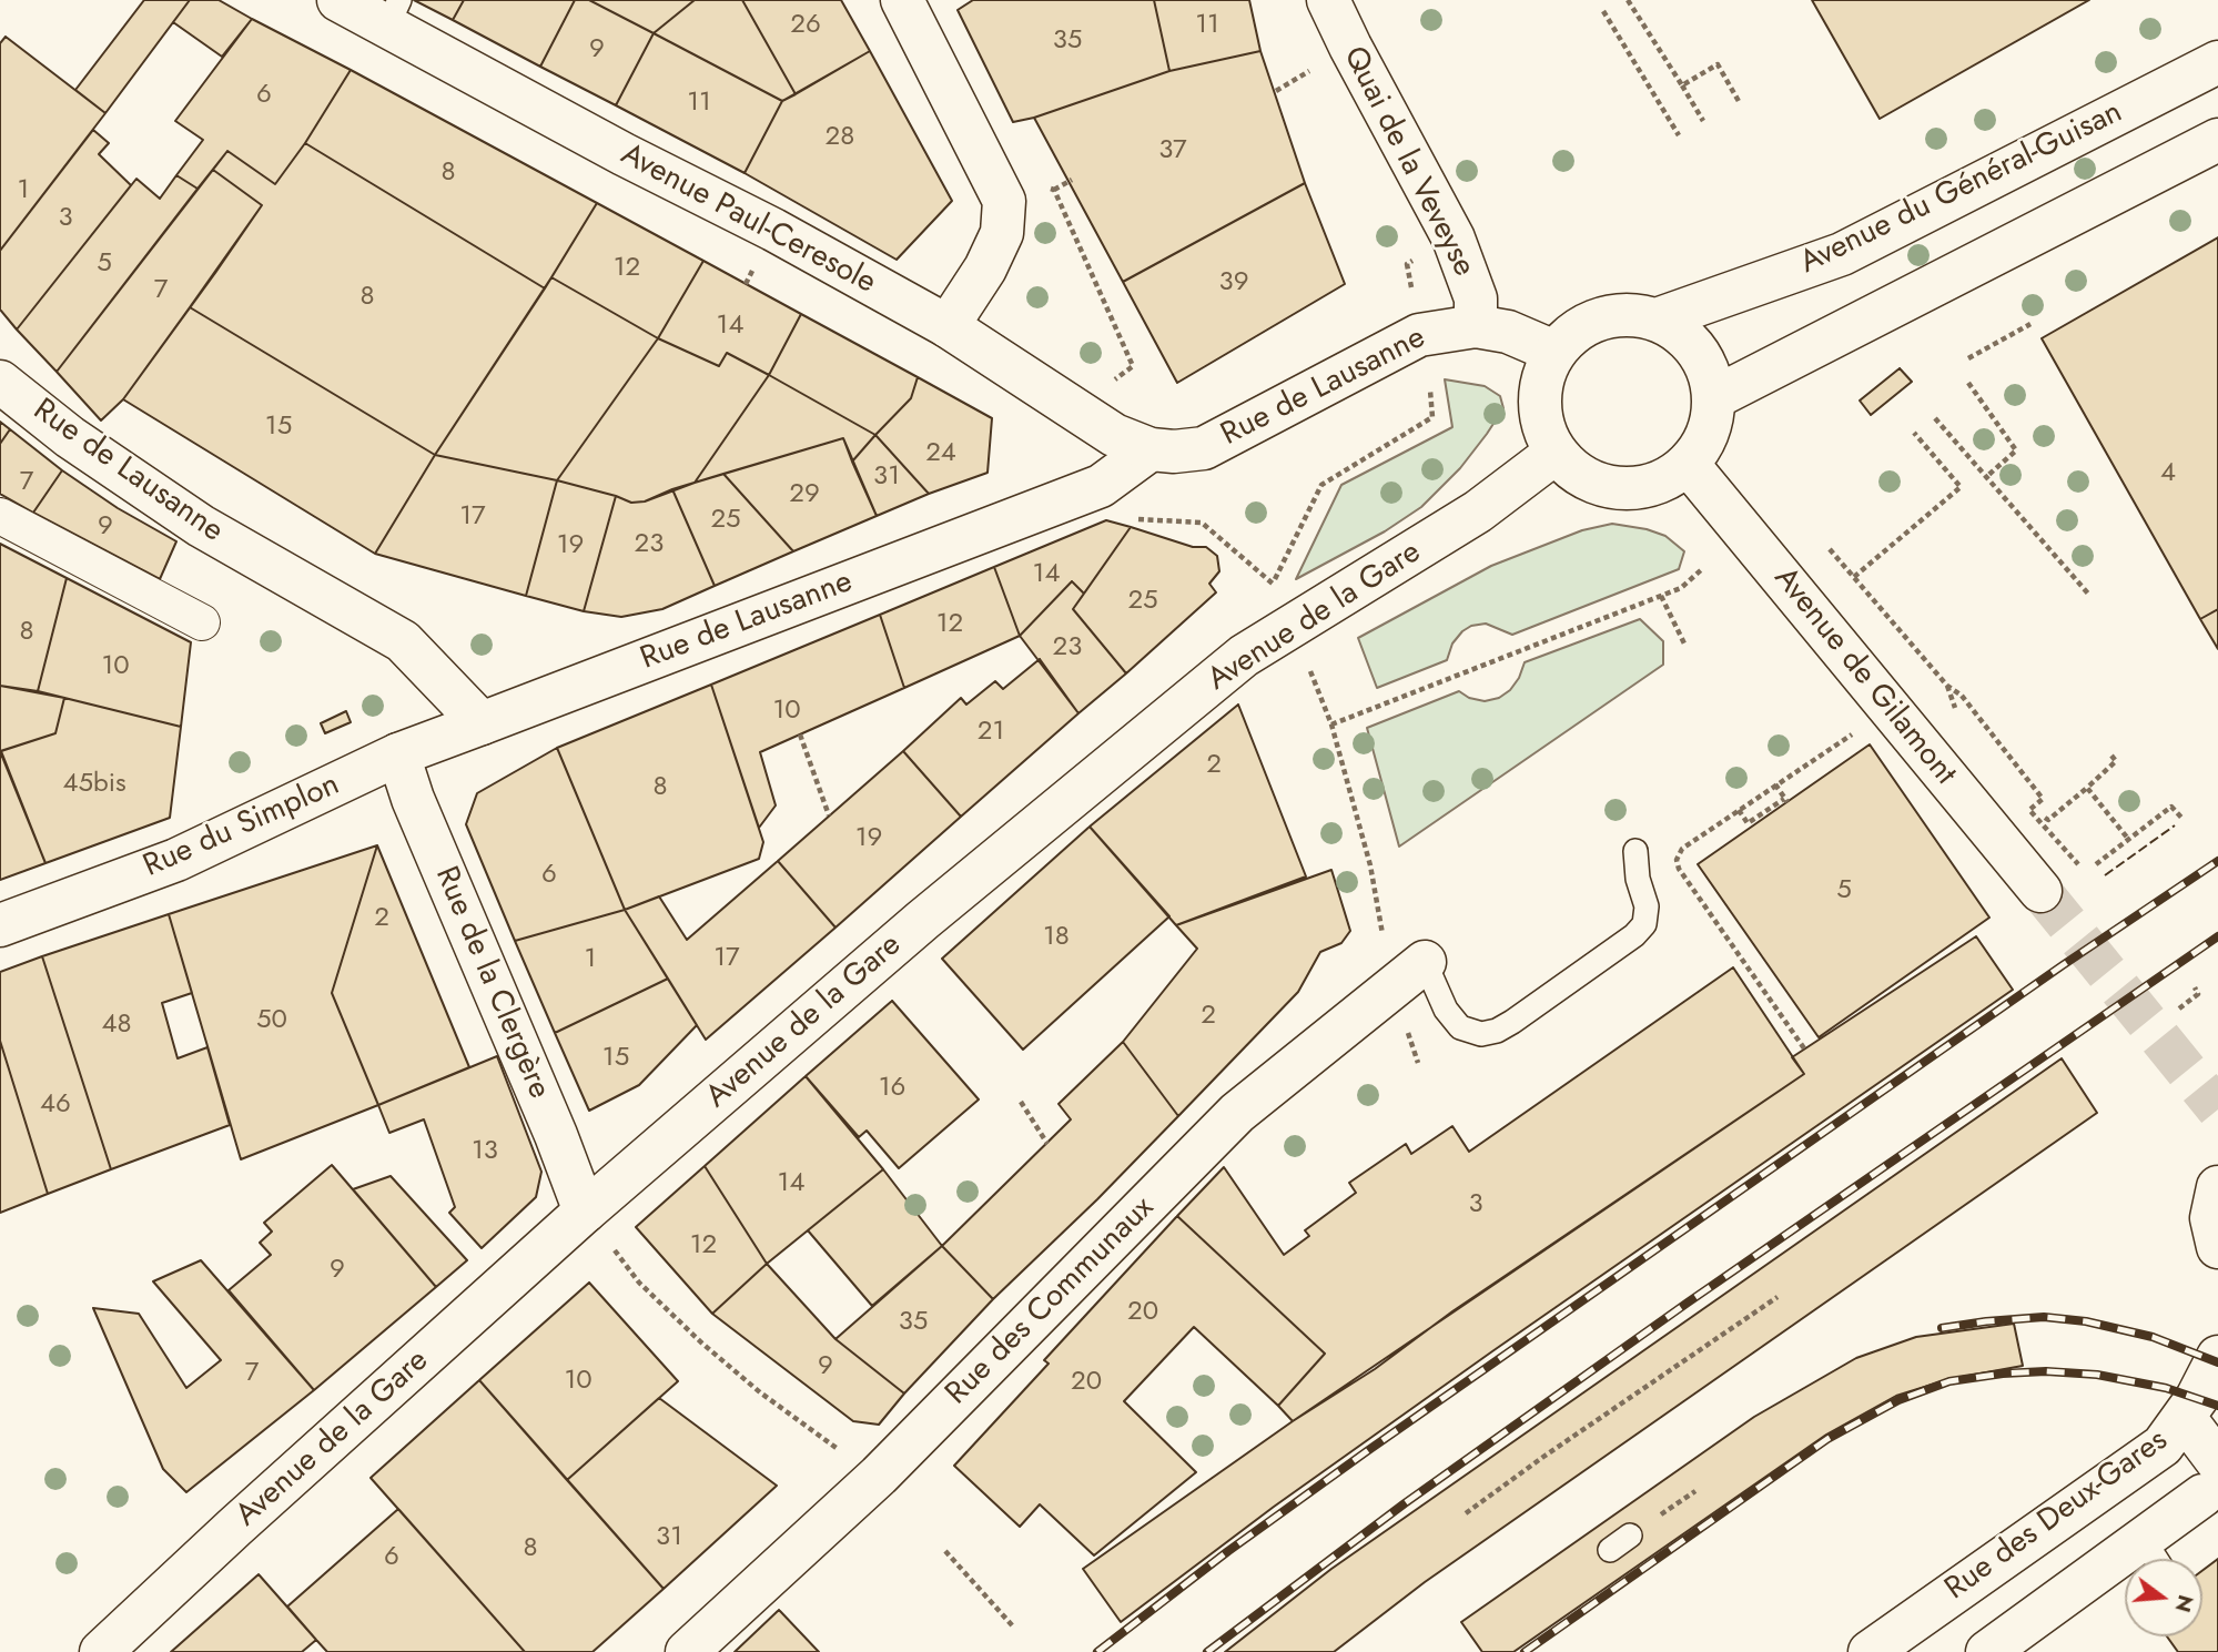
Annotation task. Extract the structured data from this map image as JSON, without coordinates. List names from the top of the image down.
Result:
{
  "streets": {
    "street": [
      "Quai de la Veveyse",
      "Avenue du Général-Guisan",
      "Avenue Paul-Ceresole",
      "Rue de Lausanne",
      "Avenue de la Gare",
      "Avenue de Gilamont",
      "Rue du Simplon",
      "Rue de la Clergère",
      "Rue des Communaux",
      "Rue des Deux-Gares"
    ]
  },
  "crossings": [
    ["Quai de la Veveyse", "Rue de Lausanne"],
    ["Avenue du Général-Guisan", "Rue de Lausanne"],
    ["Avenue du Général-Guisan", "Avenue de la Gare"],
    ["Avenue du Général-Guisan", "Avenue de Gilamont"],
    ["Avenue Paul-Ceresole", "Rue de Lausanne"],
    ["Rue de Lausanne", "Avenue de la Gare"],
    ["Rue de Lausanne", "Avenue de Gilamont"],
    ["Rue de Lausanne", "Rue du Simplon"],
    ["Avenue de la Gare", "Avenue de Gilamont"],
    ["Avenue de la Gare", "Rue de la Clergère"],
    ["Rue du Simplon", "Rue de la Clergère"]
  ],
  "house_numbers": [
    "26",
    "11",
    "35",
    "9",
    "6",
    "11",
    "28",
    "37",
    "8",
    "1",
    "3",
    "5",
    "12",
    "39",
    "7",
    "8",
    "14",
    "15",
    "24",
    "4",
    "31",
    "7",
    "29",
    "17",
    "25",
    "9",
    "23",
    "19",
    "14",
    "25",
    "12",
    "8",
    "23",
    "10",
    "10",
    "21",
    "2",
    "45bis",
    "8",
    "19",
    "6",
    "5",
    "2",
    "18",
    "17",
    "1",
    "2",
    "50",
    "48",
    "15",
    "16",
    "46",
    "13",
    "14",
    "3",
    "12",
    "9",
    "20",
    "35",
    "9",
    "7",
    "10",
    "20",
    "31",
    "8",
    "6"
  ],
  "north": "right"
}
